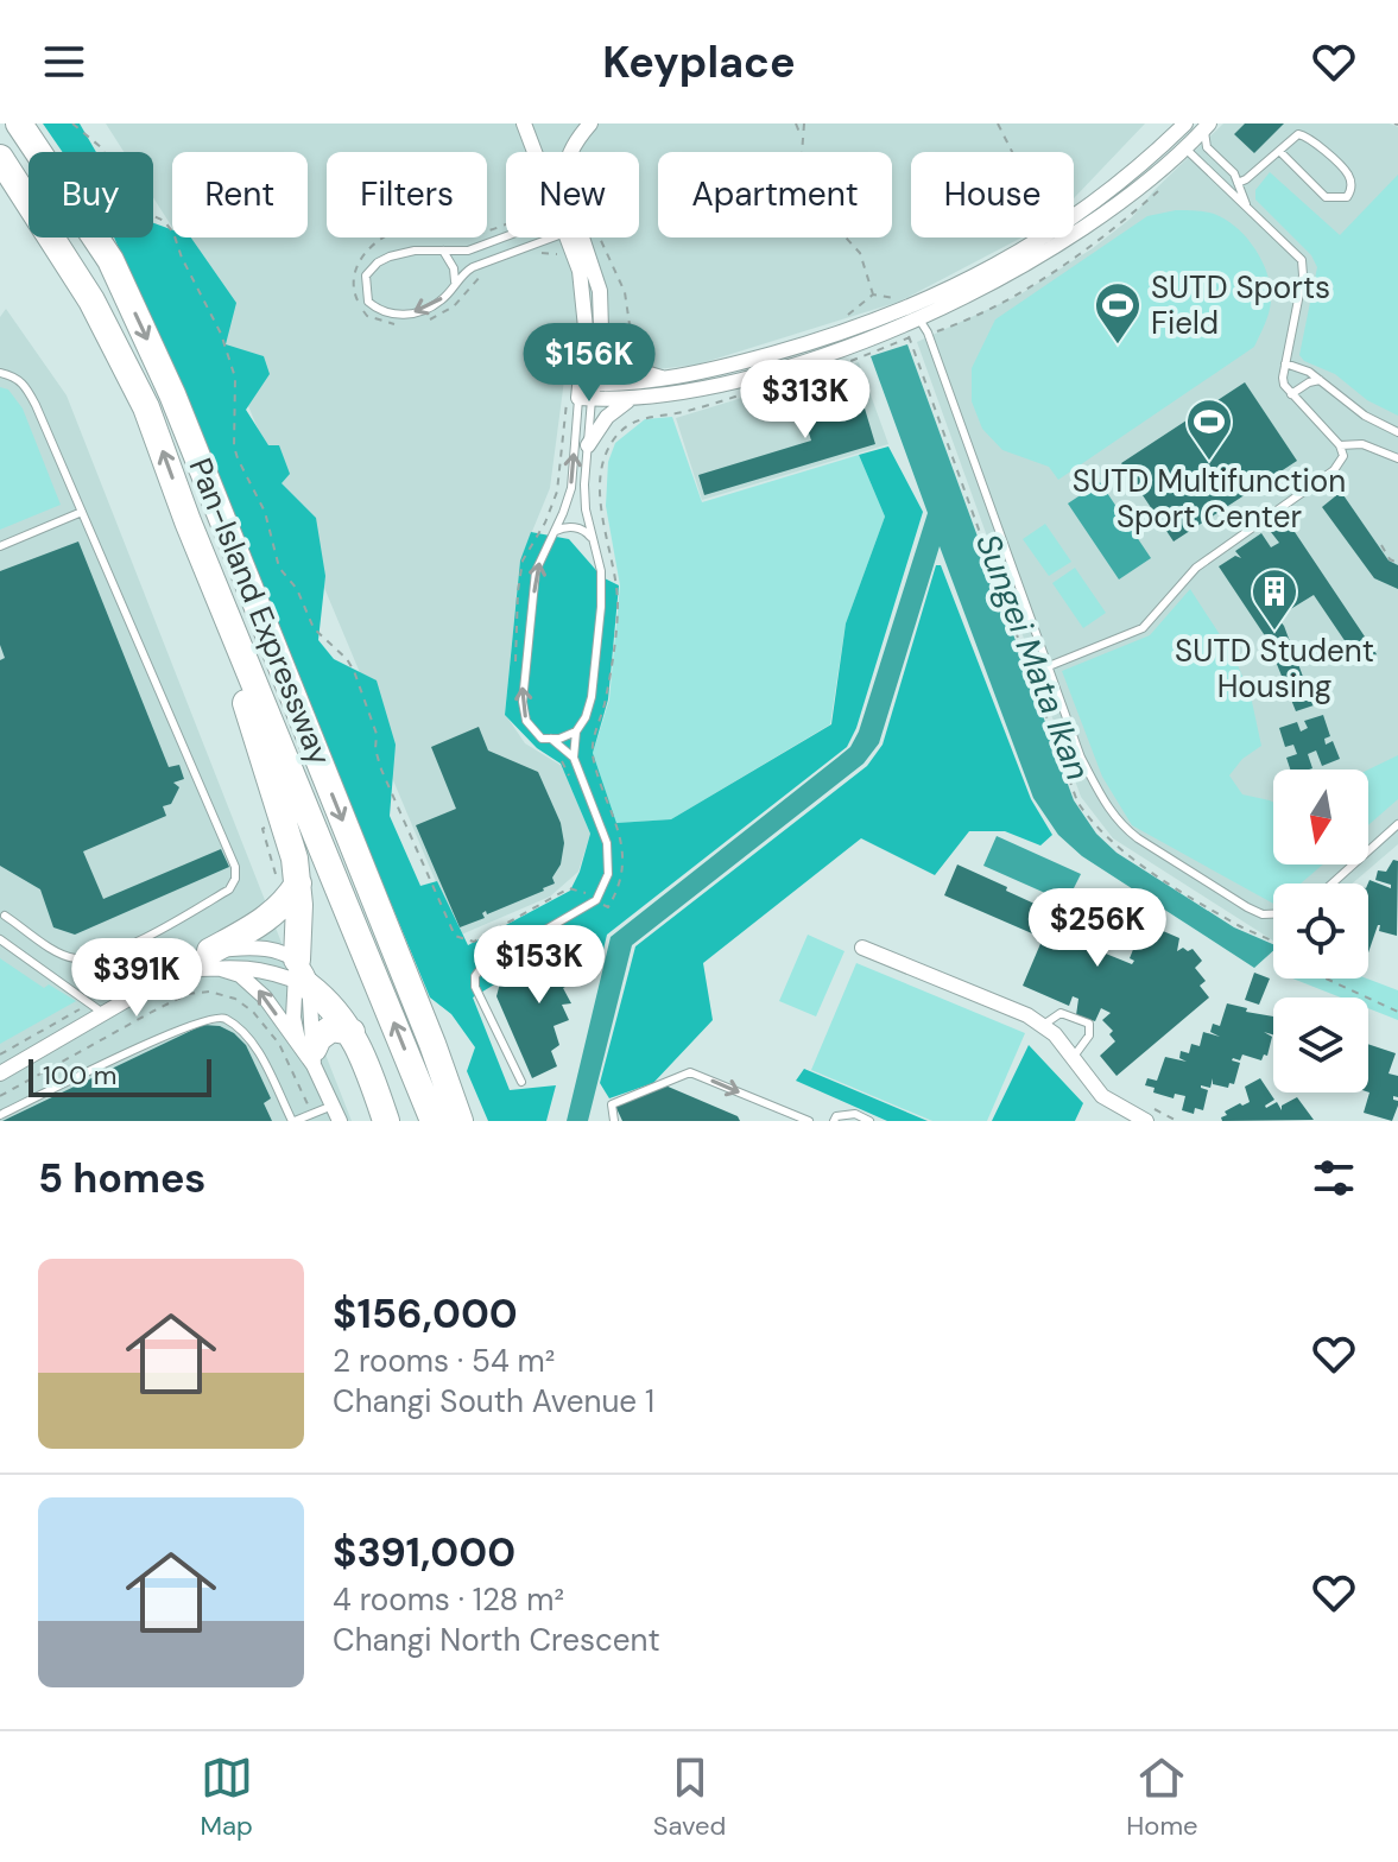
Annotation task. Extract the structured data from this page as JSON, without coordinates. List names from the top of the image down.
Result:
{
  "streets": {
    "highway": ["Pan-Island Expressway"]
  },
  "water": ["Sungei Mata Ikan"],
  "places": {
    "sports": ["SUTD Sports Field", "SUTD Multifunction Sport Center"],
    "building": ["SUTD Student Housing"]
  },
  "scale_bar": "100 m",
  "north": "bottom",
  "page": {
    "header": "Keyplace",
    "chip": [
      "Buy",
      "Rent",
      "Filters",
      "New",
      "Apartment",
      "House"
    ],
    "price": [
      "$156K",
      "$313K",
      "$256K",
      "$153K",
      "$391K"
    ],
    "scale": "100 m",
    "heading": "5 homes",
    "list": [
      {
        "name": "$156,000",
        "note": "2 rooms · 54 m² · Changi South Avenue 1"
      },
      {
        "name": "$391,000",
        "note": "4 rooms · 128 m² · Changi North Crescent"
      }
    ],
    "tabs": ["Map", "Saved", "Home"]
  }
}
